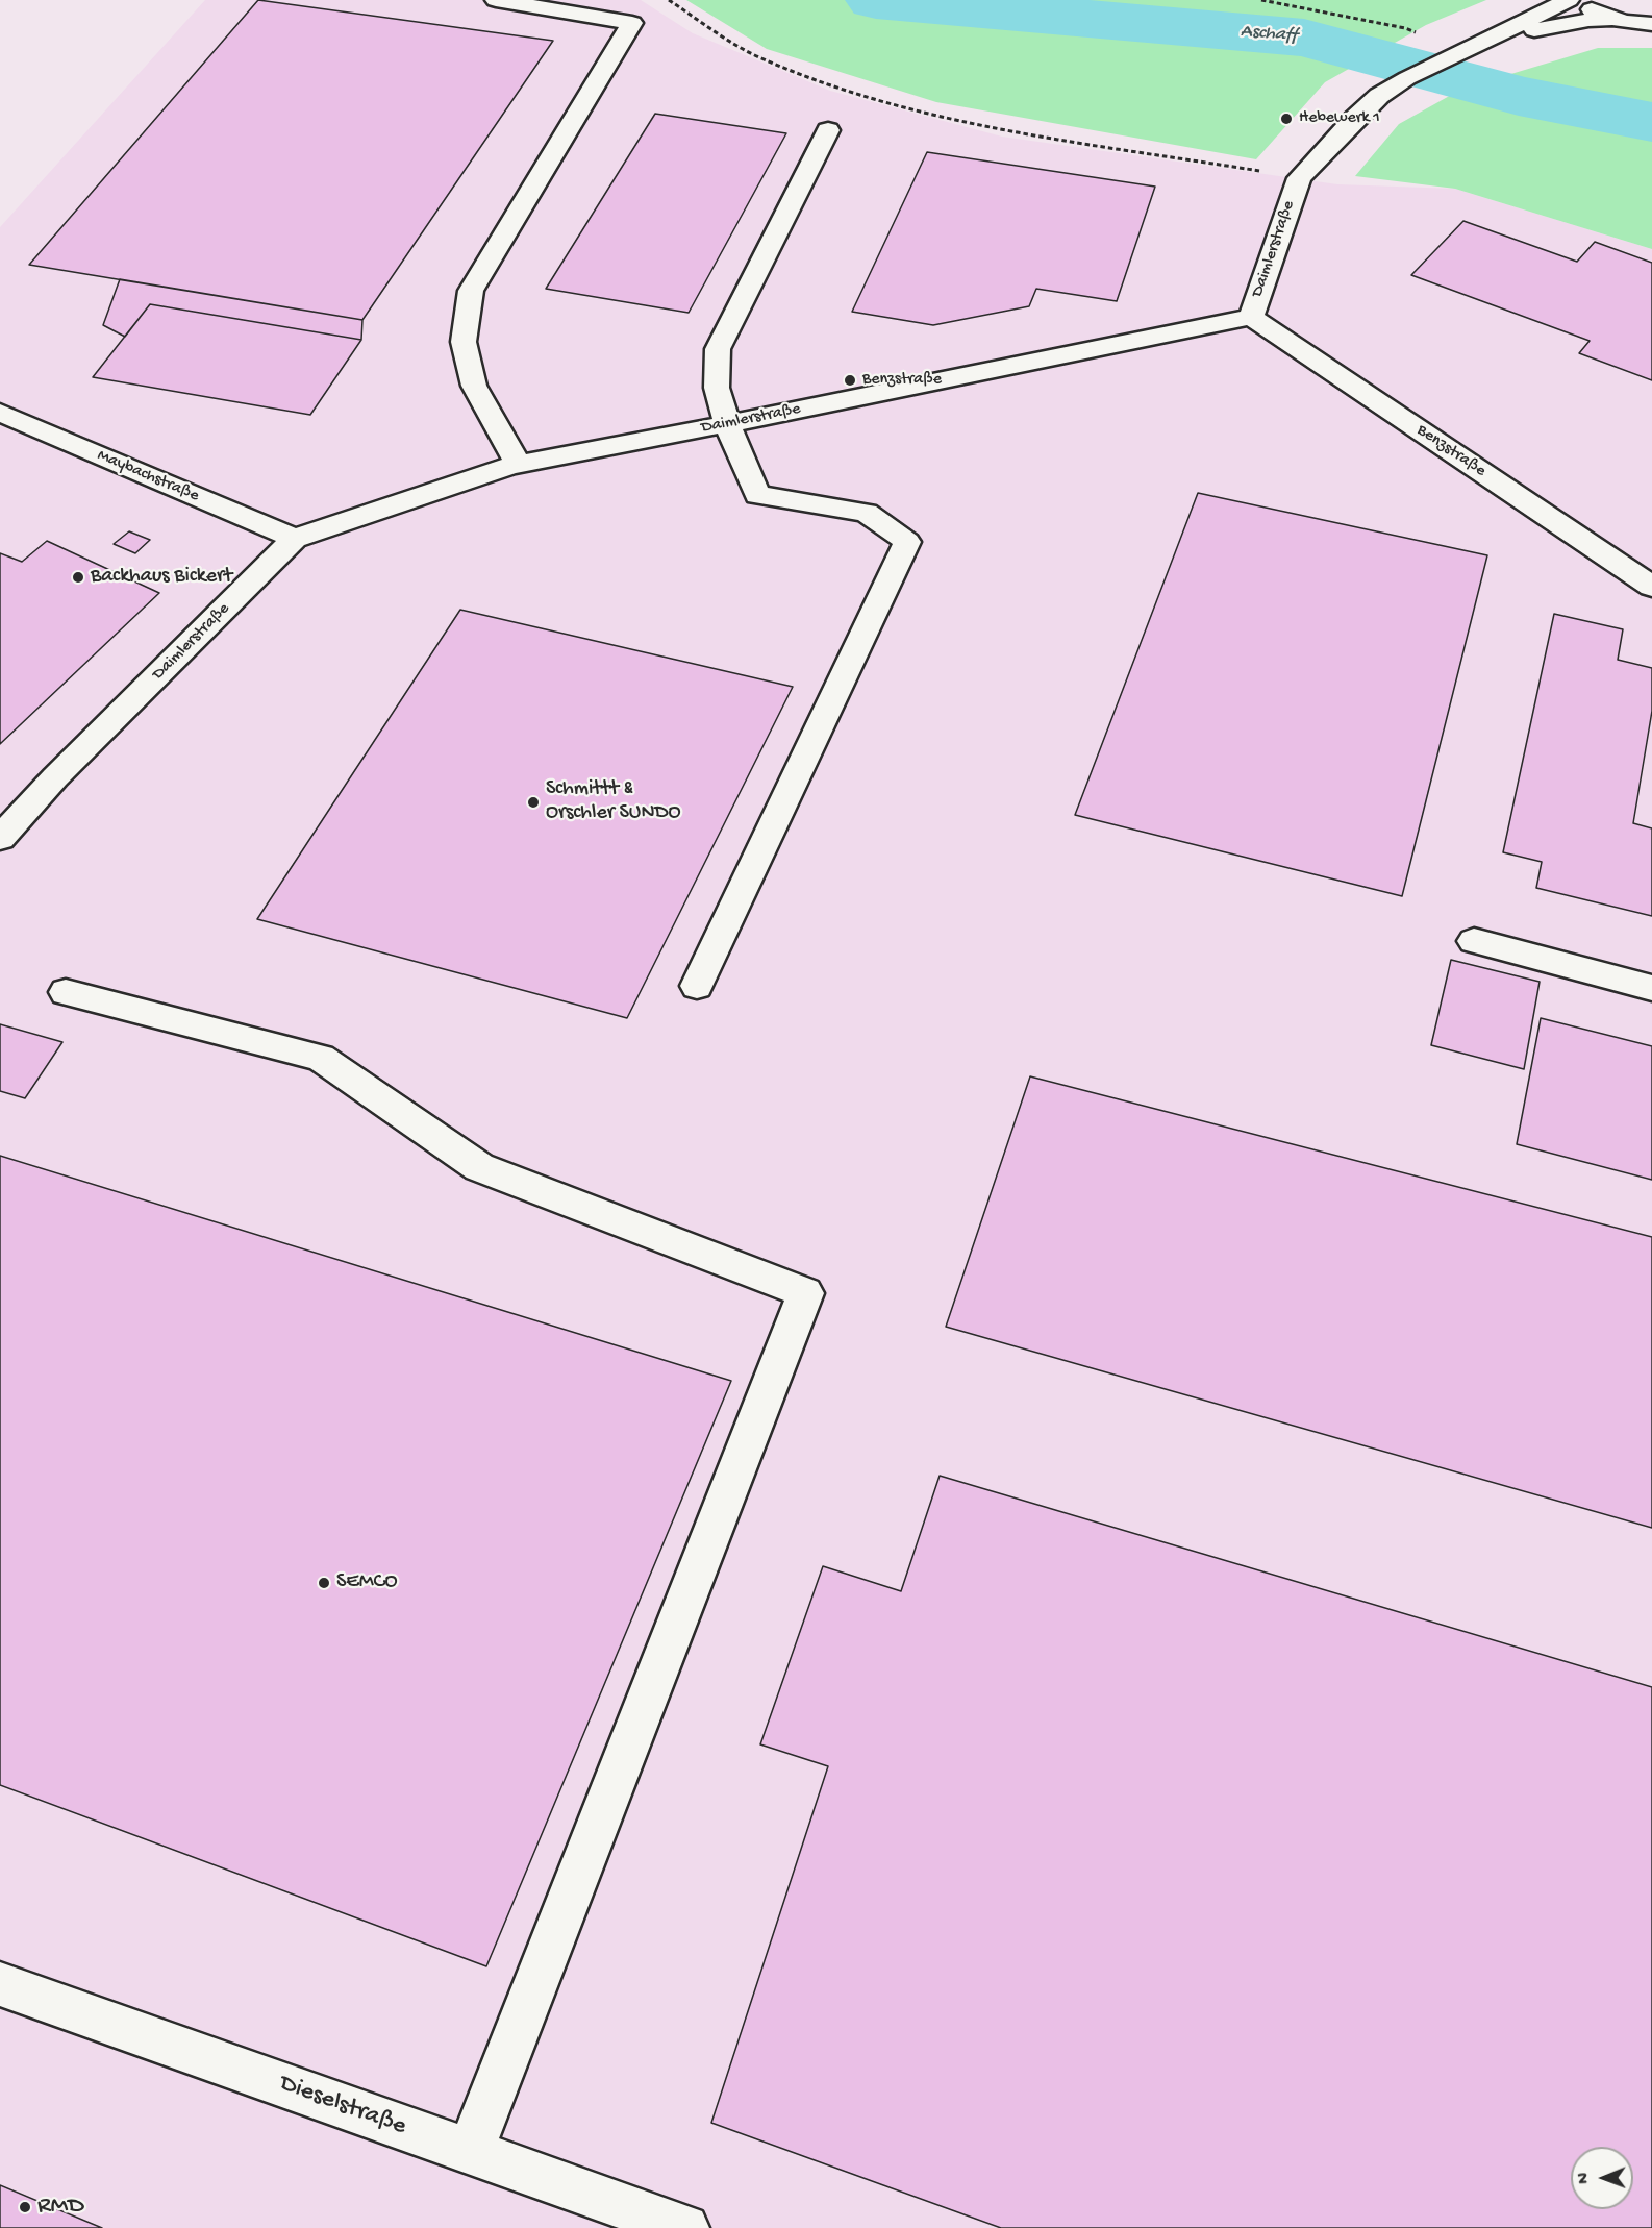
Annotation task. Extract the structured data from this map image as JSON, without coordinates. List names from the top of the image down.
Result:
{
  "streets": {
    "street": [
      "Daimlerstraße",
      "Benzstraße",
      "Maybachstraße",
      "Dieselstraße"
    ]
  },
  "crossings": [
    ["Daimlerstraße", "Benzstraße"],
    ["Daimlerstraße", "Maybachstraße"]
  ],
  "water": ["Aschaff"],
  "places": [
    "Hebewerk 1",
    "Benzstraße",
    "Backhaus Bickert",
    "Schmittt & Orschler SUNDO",
    "SEMCO",
    "RMD"
  ],
  "north": "left"
}
